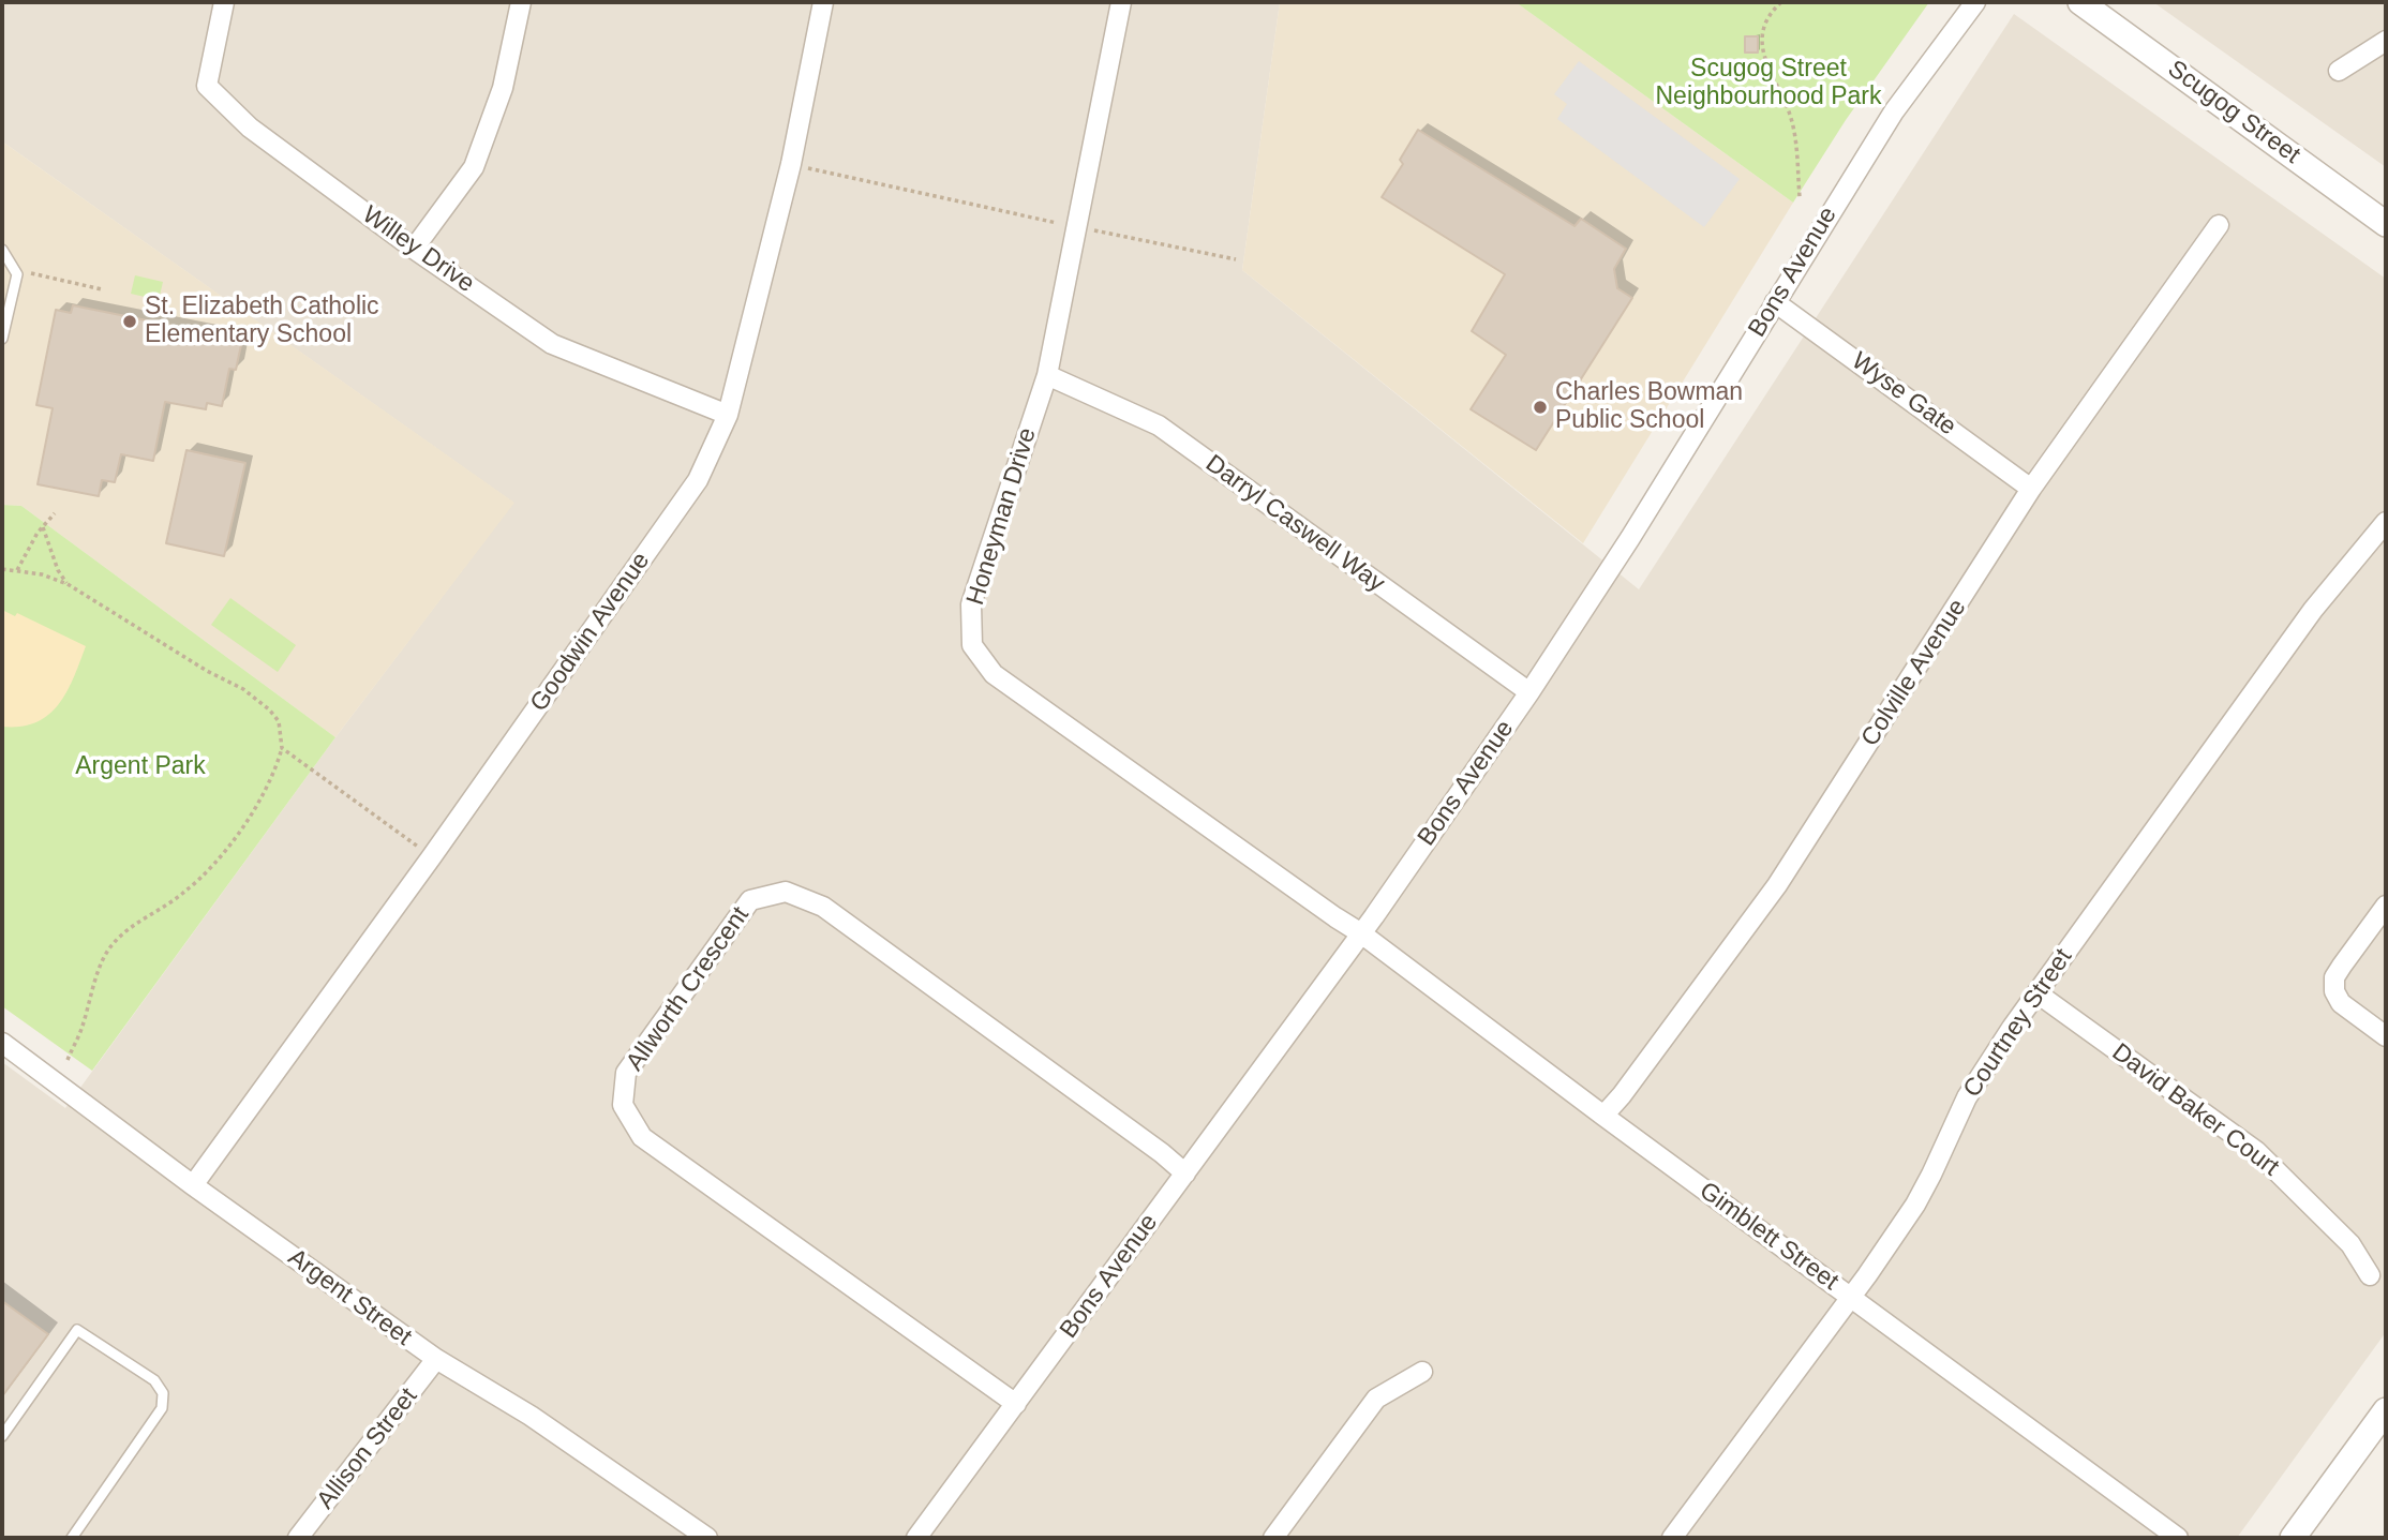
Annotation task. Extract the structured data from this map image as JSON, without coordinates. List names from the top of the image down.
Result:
{
  "streets": {
    "street": [
      "Scugog Street",
      "Willey Drive",
      "Bons Avenue",
      "Wyse Gate",
      "Honeyman Drive",
      "Darryl Caswell Way",
      "Goodwin Avenue",
      "Colville Avenue",
      "Allworth Crescent",
      "Courtney Street",
      "David Baker Court",
      "Gimblett Street",
      "Argent Street",
      "Allison Street"
    ]
  },
  "crossings": [
    ["Willey Drive", "Goodwin Avenue"],
    ["Bons Avenue", "Wyse Gate"],
    ["Bons Avenue", "Honeyman Drive"],
    ["Bons Avenue", "Darryl Caswell Way"],
    ["Bons Avenue", "Allworth Crescent"],
    ["Bons Avenue", "Gimblett Street"],
    ["Wyse Gate", "Colville Avenue"],
    ["Honeyman Drive", "Darryl Caswell Way"],
    ["Honeyman Drive", "Gimblett Street"],
    ["Goodwin Avenue", "Argent Street"],
    ["Colville Avenue", "Gimblett Street"],
    ["Courtney Street", "David Baker Court"],
    ["Courtney Street", "Gimblett Street"],
    ["Argent Street", "Allison Street"]
  ],
  "parks": ["Scugog Street Neighbourhood Park", "Argent Park"],
  "places": ["St. Elizabeth Catholic Elementary School", "Charles Bowman Public School"]
}
